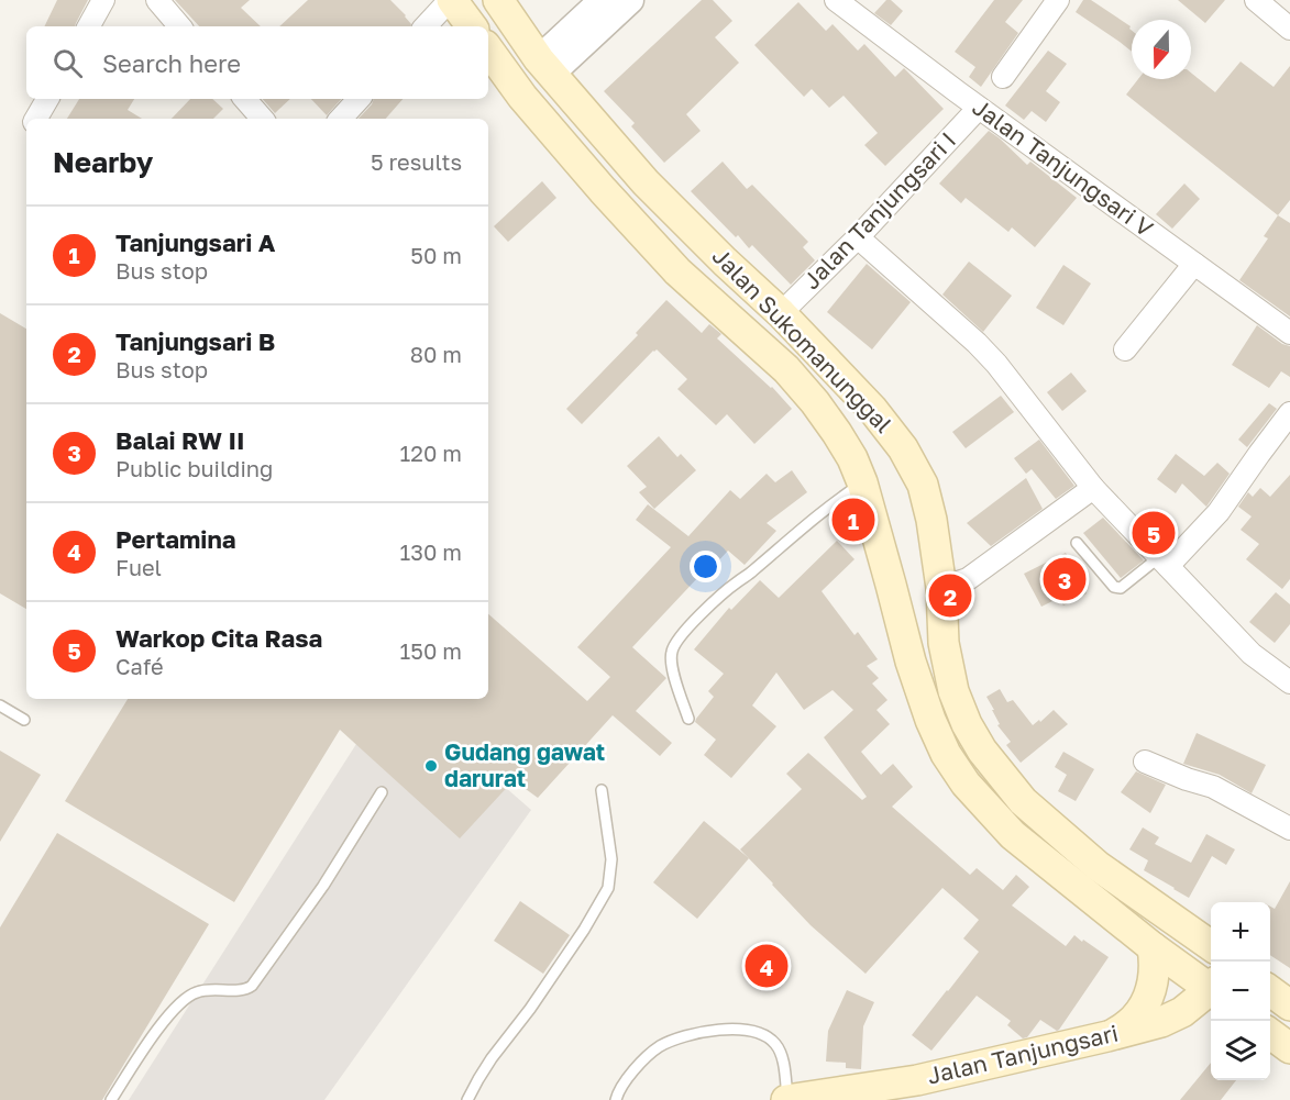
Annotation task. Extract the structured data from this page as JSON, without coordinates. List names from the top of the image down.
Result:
{
  "streets": {
    "main road": ["Jalan Sukomanunggal", "Jalan Tanjungsari"],
    "street": ["Jalan Tanjungsari V", "Jalan Tanjungsari I"]
  },
  "crossings": [
    ["Jalan Tanjungsari V", "Jalan Tanjungsari I"],
    ["Jalan Tanjungsari I", "Jalan Sukomanunggal"]
  ],
  "places": ["Gudang gawat darurat"],
  "north": "bottom",
  "page": {
    "search": "Search here",
    "heading": ["Nearby", "5 results"],
    "list": [
      {
        "mark": "1",
        "name": "Tanjungsari A",
        "note": "Bus stop",
        "value": "50 m"
      },
      {
        "mark": "2",
        "name": "Tanjungsari B",
        "note": "Bus stop",
        "value": "80 m"
      },
      {
        "mark": "3",
        "name": "Balai RW II",
        "note": "Public building",
        "value": "120 m"
      },
      {
        "mark": "4",
        "name": "Pertamina",
        "note": "Fuel",
        "value": "130 m"
      },
      {
        "mark": "5",
        "name": "Warkop Cita Rasa",
        "note": "Café",
        "value": "150 m"
      }
    ],
    "pins": [
      "1",
      "5",
      "3",
      "2",
      "4"
    ],
    "map_buttons": ["+", "−"]
  }
}
